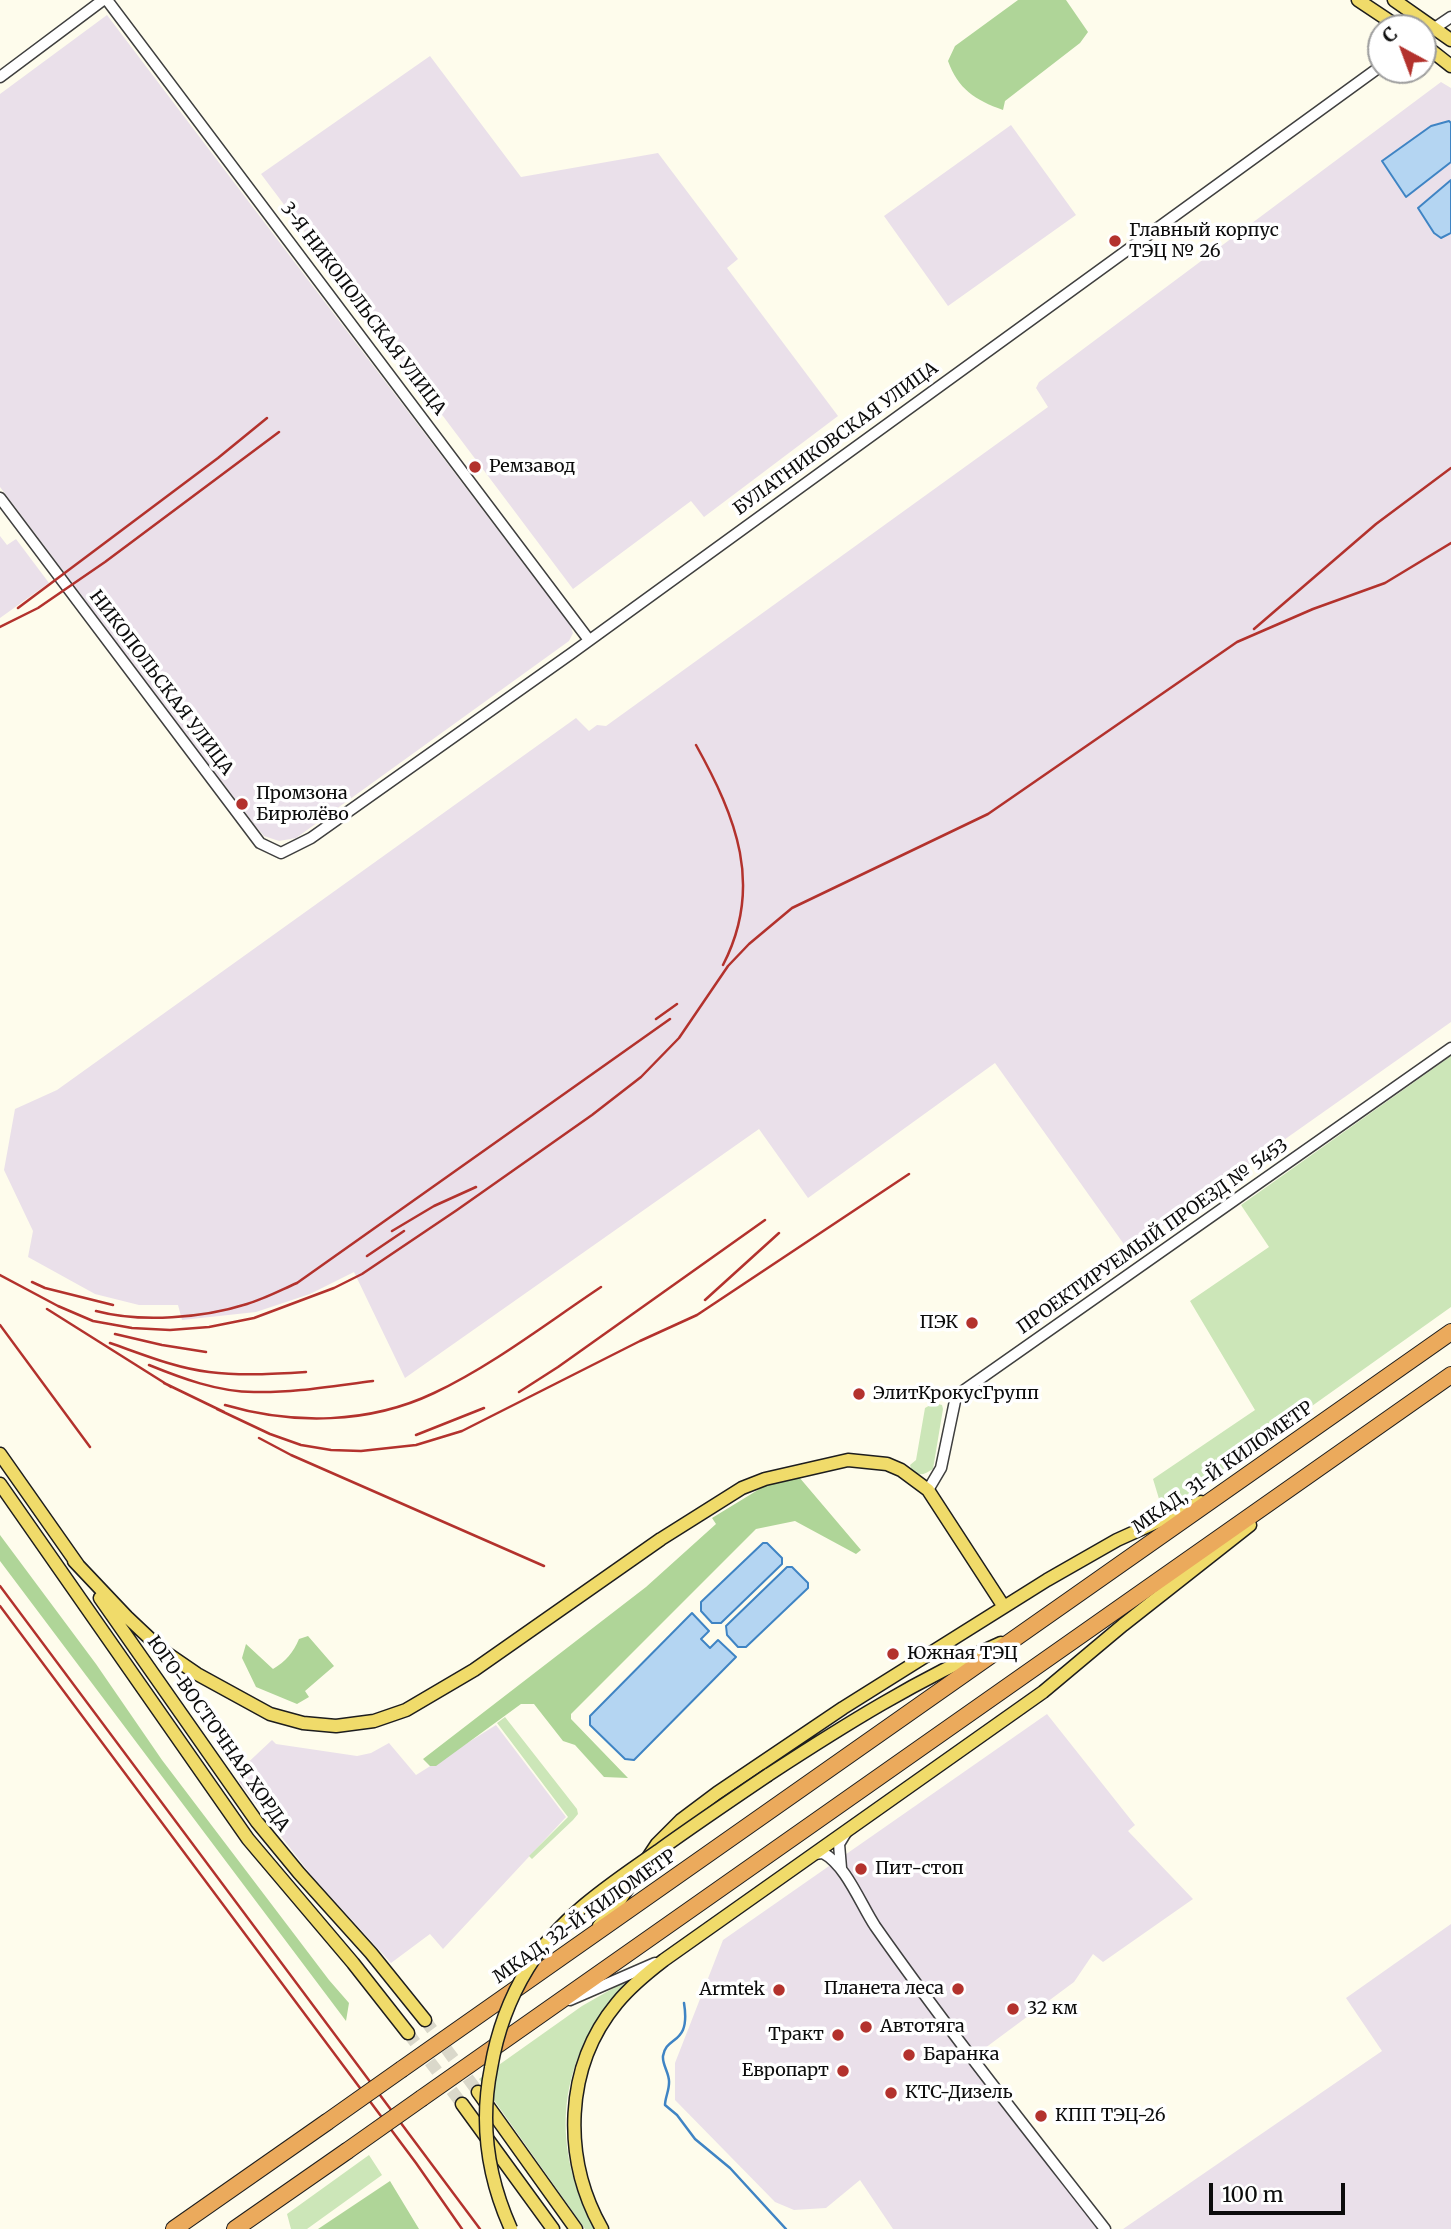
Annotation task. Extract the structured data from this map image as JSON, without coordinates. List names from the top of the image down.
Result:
{
  "streets": {
    "highway": ["МКАД, 31-Й КИЛОМЕТР", "МКАД, 32-Й КИЛОМЕТР"],
    "main road": ["ЮГО-ВОСТОЧНАЯ ХОРДА"],
    "street": [
      "3-Я НИКОПОЛЬСКАЯ УЛИЦА",
      "БУЛАТНИКОВСКАЯ УЛИЦА",
      "НИКОПОЛЬСКАЯ УЛИЦА",
      "ПРОЕКТИРУЕМЫЙ ПРОЕЗД № 5453"
    ]
  },
  "crossings": [
    ["3-Я НИКОПОЛЬСКАЯ УЛИЦА", "БУЛАТНИКОВСКАЯ УЛИЦА"],
    ["БУЛАТНИКОВСКАЯ УЛИЦА", "НИКОПОЛЬСКАЯ УЛИЦА"],
    ["МКАД, 31-Й КИЛОМЕТР", "МКАД, 32-Й КИЛОМЕТР"]
  ],
  "places": [
    "Главный корпус ТЭЦ № 26",
    "Ремзавод",
    "Промзона Бирюлёво",
    "ПЭК",
    "ЭлитКрокусГрупп",
    "Южная ТЭЦ",
    "Пит-стоп",
    "Планета леса",
    "Armtek",
    "32 км",
    "Автотяга",
    "Тракт",
    "Баранка",
    "Европарт",
    "КТС-Дизель",
    "КПП ТЭЦ-26"
  ],
  "scale_bar": "100 m",
  "north": "top left"
}
